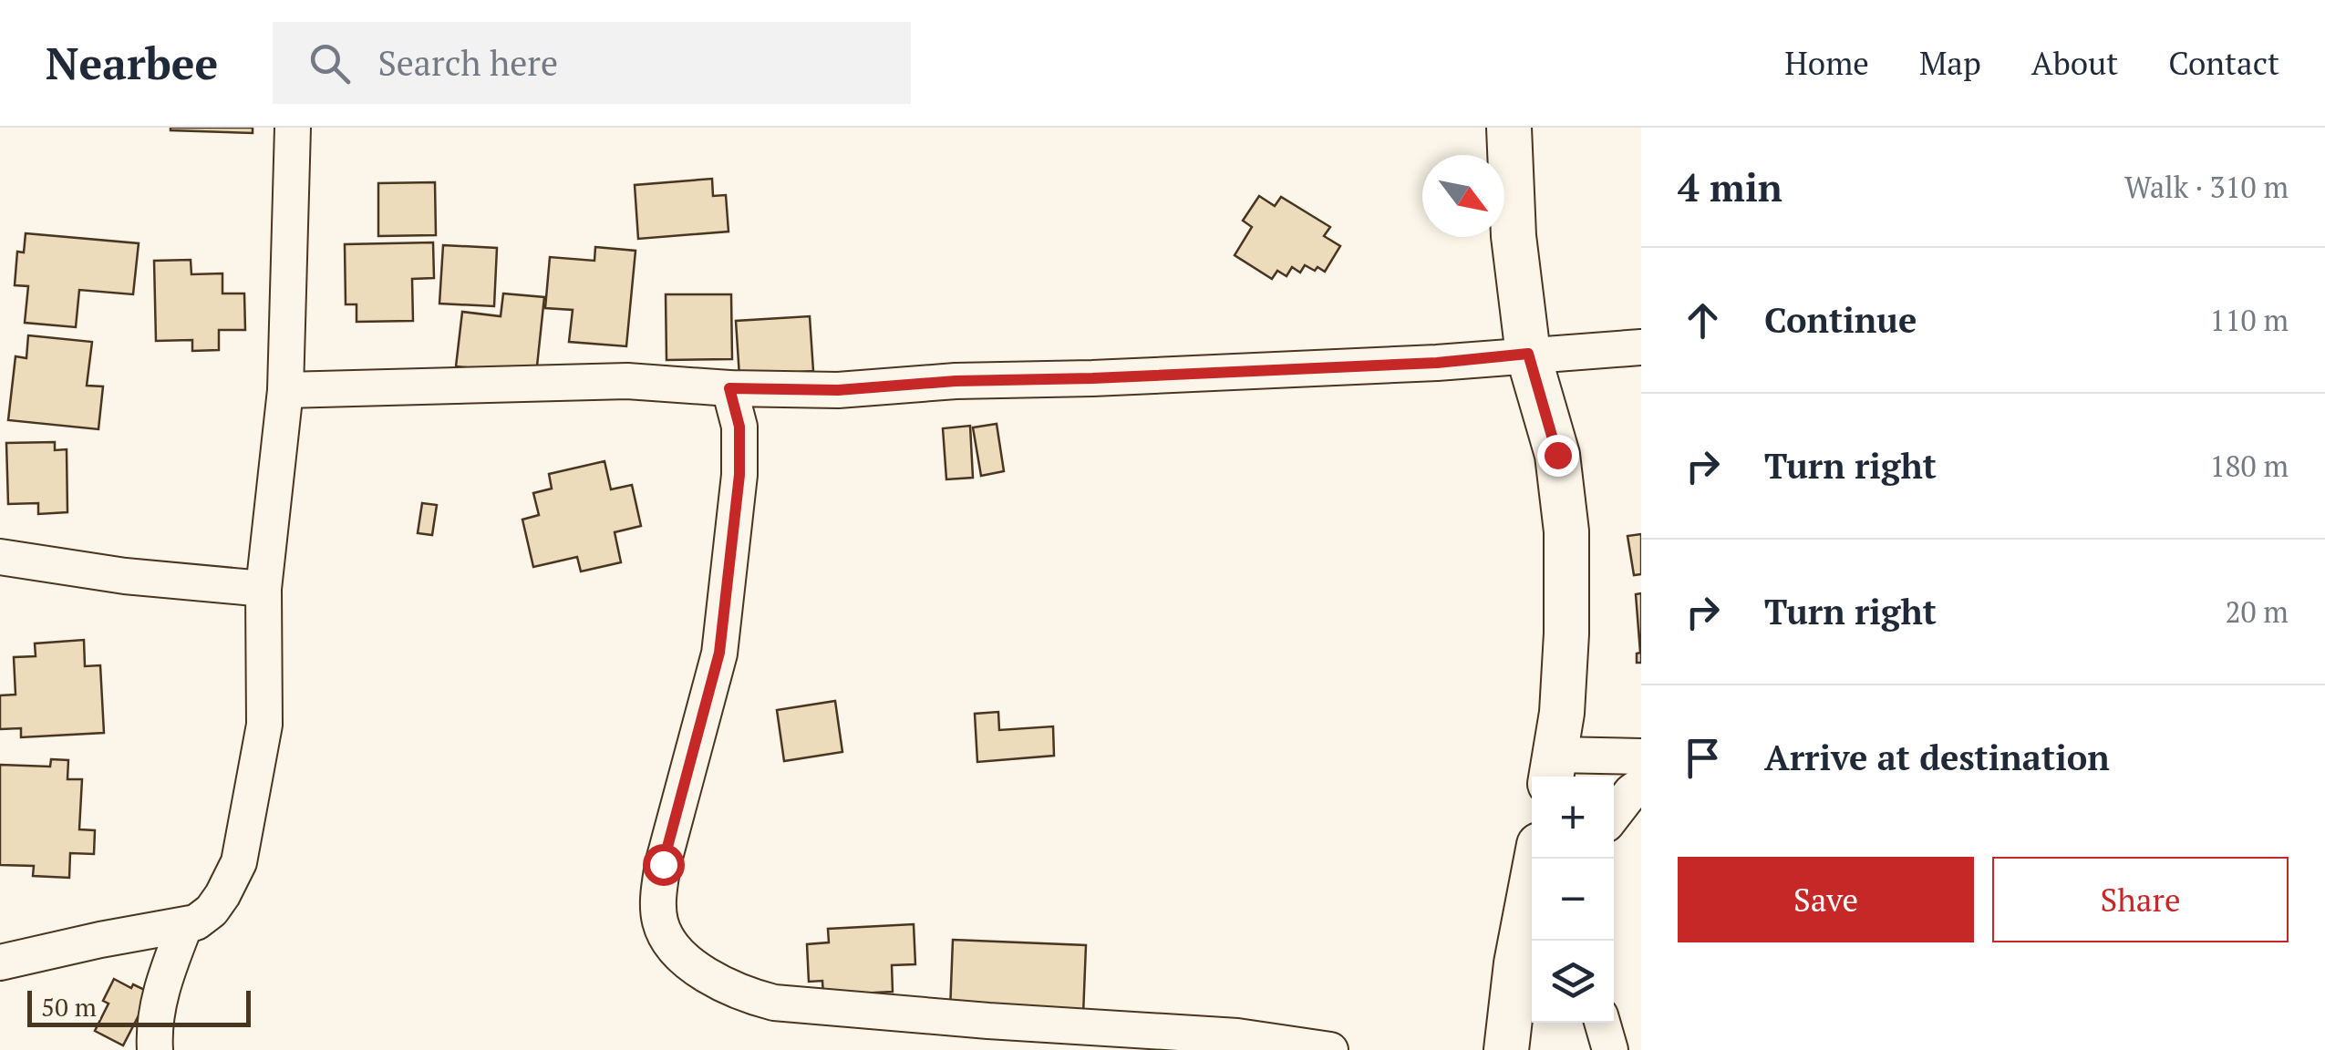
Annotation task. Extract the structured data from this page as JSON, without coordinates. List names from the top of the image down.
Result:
{
  "scale_bar": "50 m",
  "north": "bottom right",
  "page": {
    "header": "Nearbee",
    "search": "Search here",
    "nav": [
      "Home",
      "Map",
      "About",
      "Contact"
    ],
    "heading": ["4 min", "Walk · 310 m"],
    "list": [
      ["Continue", "110 m"],
      ["Turn right", "180 m"],
      ["Turn right", "20 m"],
      "Arrive at destination"
    ],
    "map_buttons": ["+", "−"],
    "buttons": ["Save", "Share"],
    "scale": "50 m"
  }
}
